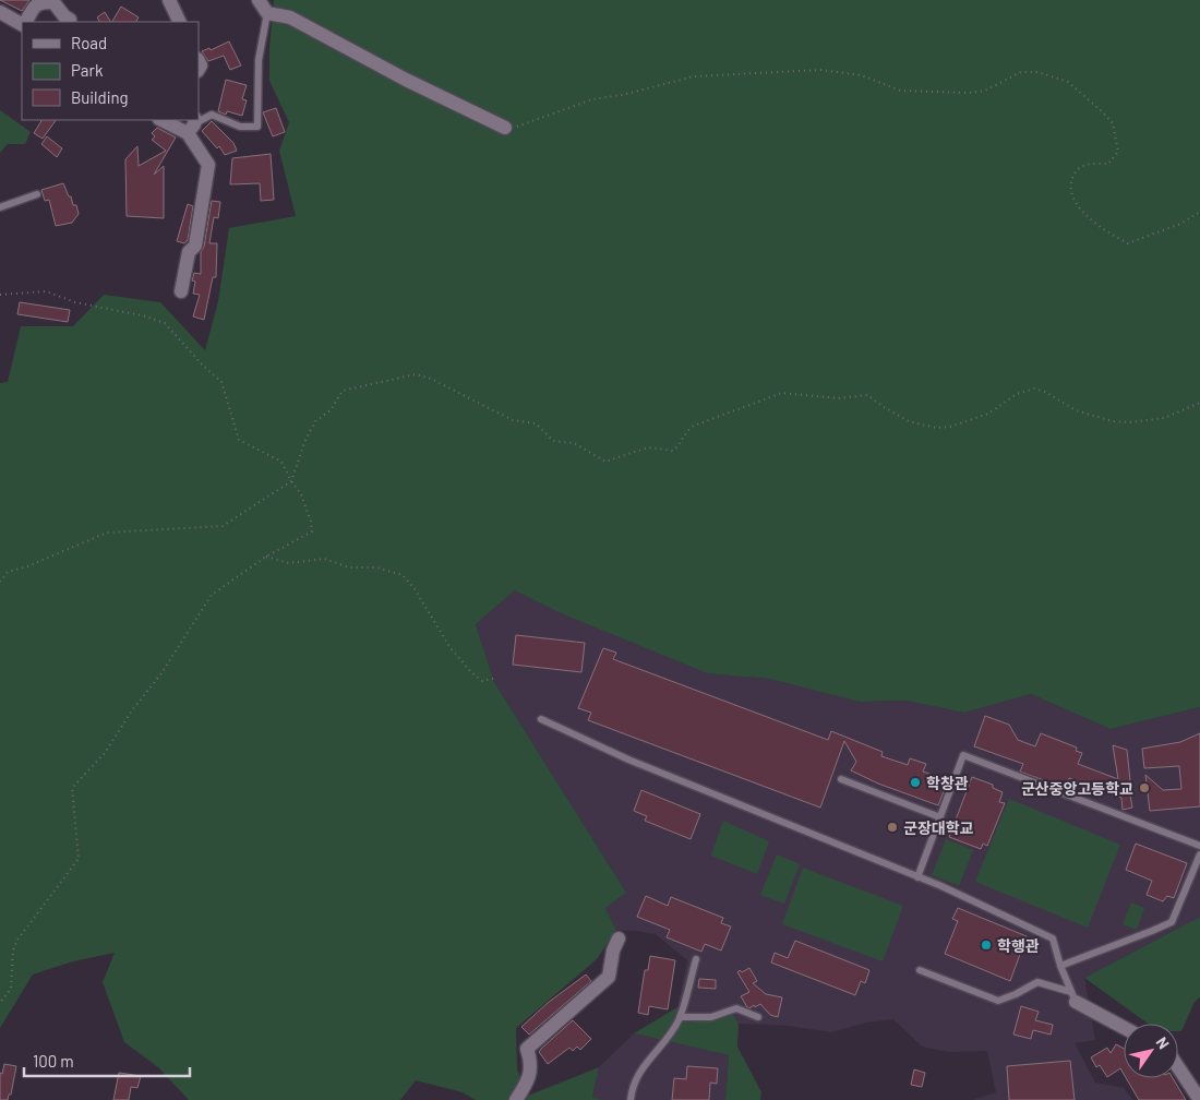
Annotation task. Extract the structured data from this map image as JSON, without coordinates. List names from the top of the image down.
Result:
{
  "places": [
    "학창관",
    "군산중앙고등학교",
    "군장대학교",
    "학행관"
  ],
  "legend": ["Road", "Park", "Building"],
  "scale_bar": "100 m",
  "north": "top right"
}
